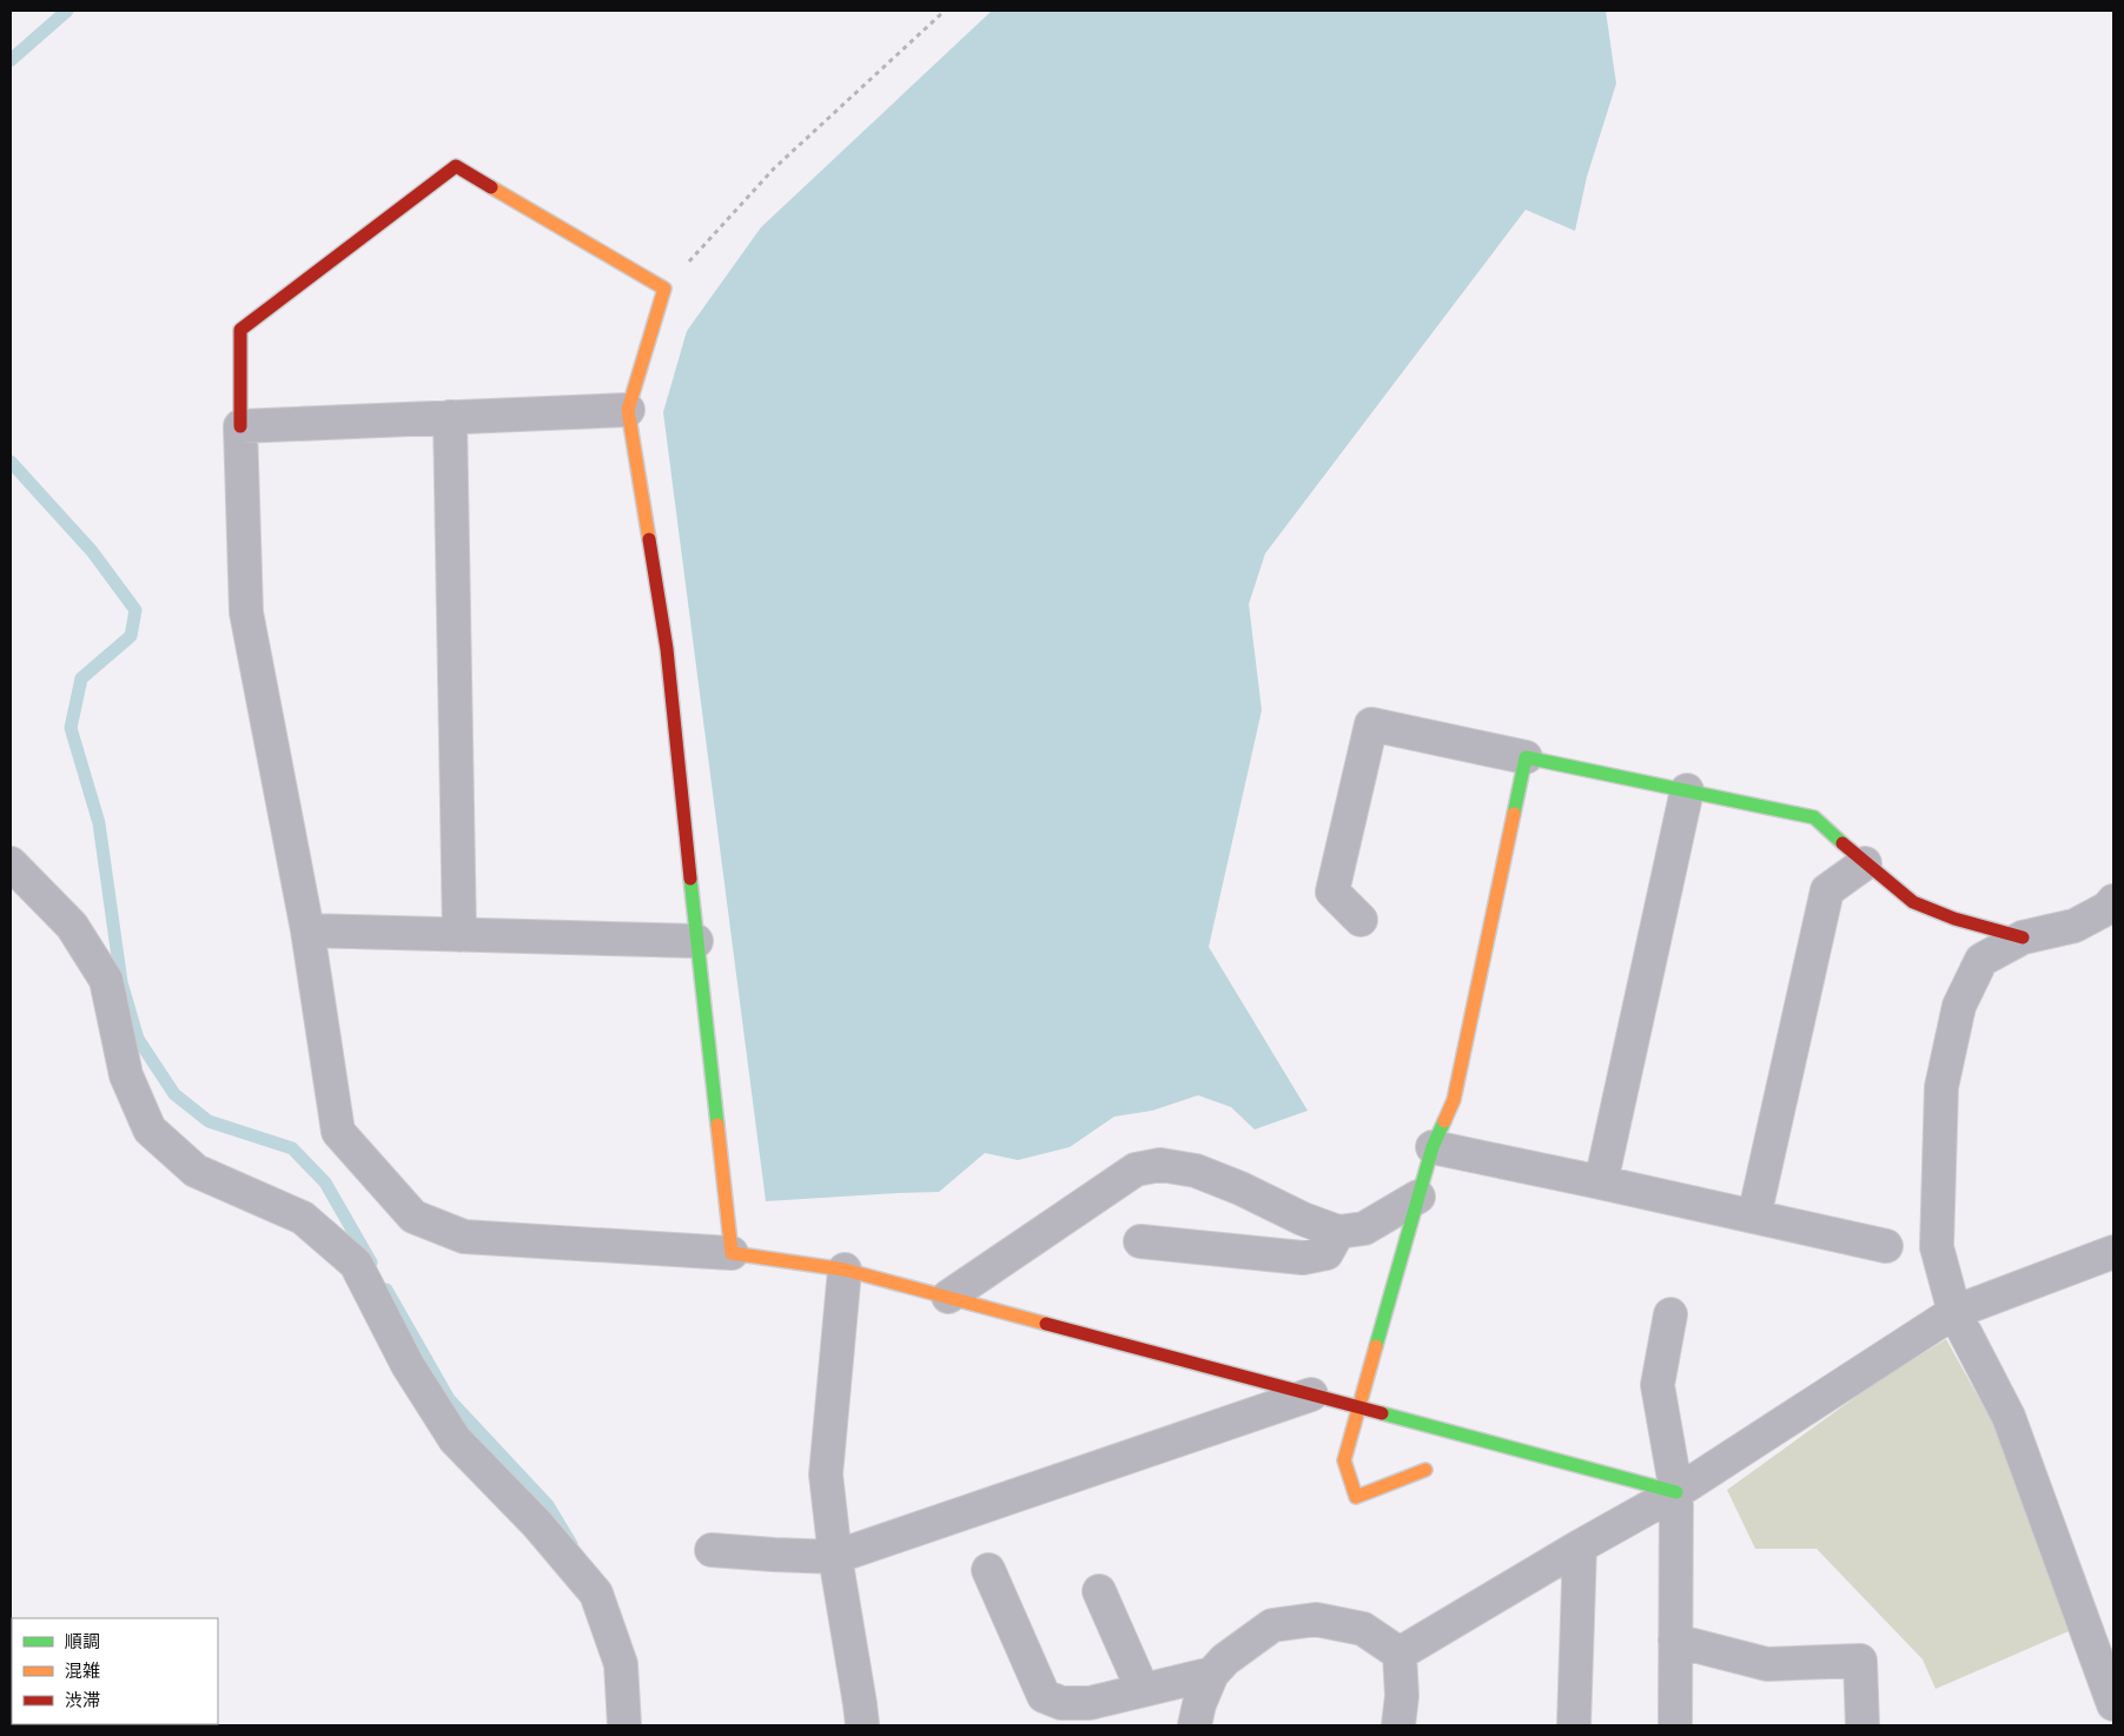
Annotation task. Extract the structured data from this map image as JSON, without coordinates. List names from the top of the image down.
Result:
{
  "legend": ["順調", "混雑", "渋滞"]
}
